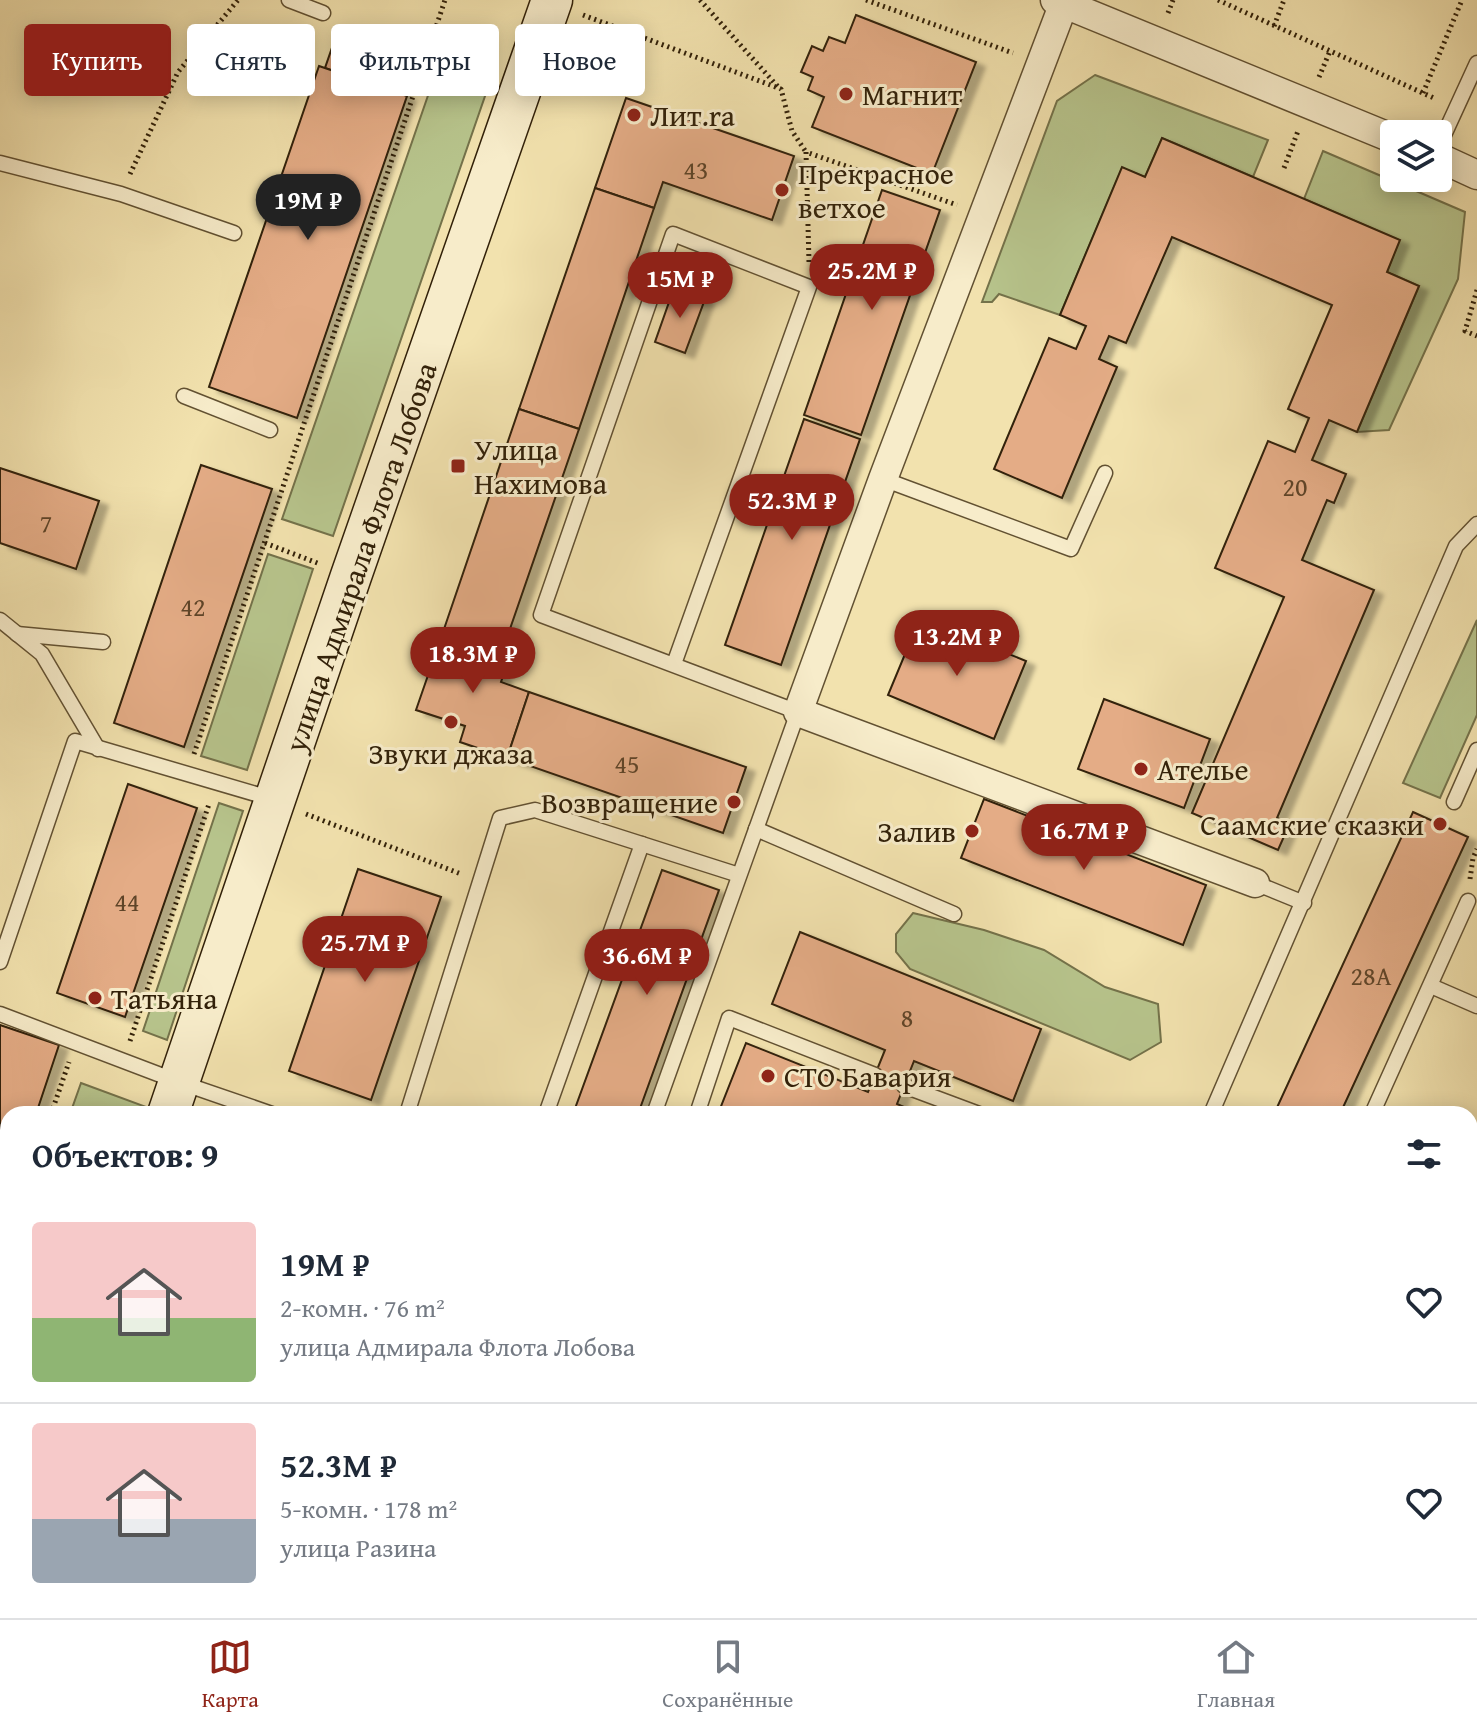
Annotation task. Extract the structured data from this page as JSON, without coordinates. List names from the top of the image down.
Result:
{
  "streets": {
    "street": ["улица Адмирала Флота Лобова"]
  },
  "places": {
    "other": [
      "Магнит",
      "Лит.ra",
      "Прекрасное ветхое",
      "Звуки джаза",
      "Ателье",
      "Возвращение",
      "Саамские сказки",
      "Залив",
      "Татьяна",
      "СТО Бавария"
    ],
    "transit": ["Улица Нахимова"]
  },
  "house_numbers": [
    "43",
    "20",
    "7",
    "42",
    "45",
    "44",
    "28А",
    "8"
  ],
  "page": {
    "chip": [
      "Купить",
      "Снять",
      "Фильтры",
      "Новое"
    ],
    "price": [
      "19M ₽",
      "25.2M ₽",
      "15M ₽",
      "52.3M ₽",
      "13.2M ₽",
      "18.3M ₽",
      "16.7M ₽",
      "25.7M ₽",
      "36.6M ₽"
    ],
    "heading": "Объектов: 9",
    "list": [
      {
        "name": "19M ₽",
        "note": "2-комн. · 76 m² · улица Адмирала Флота Лобова"
      },
      {
        "name": "52.3M ₽",
        "note": "5-комн. · 178 m² · улица Разина"
      }
    ],
    "tabs": ["Карта", "Сохранённые", "Главная"]
  }
}
